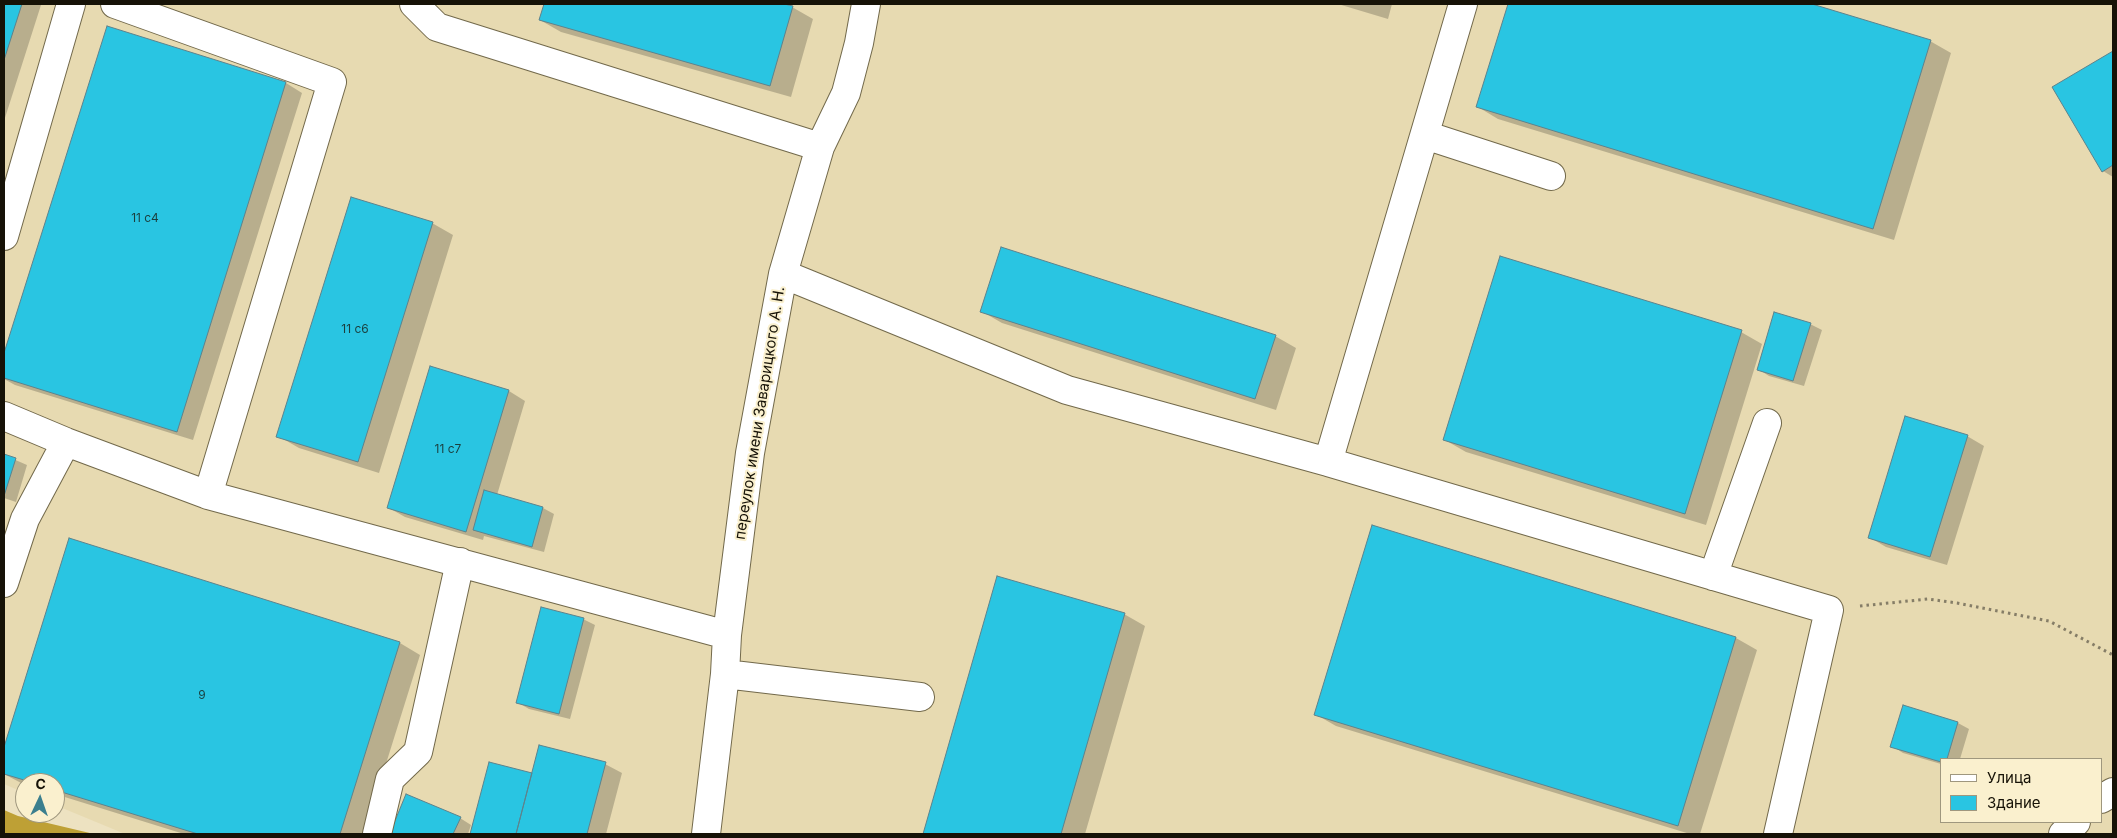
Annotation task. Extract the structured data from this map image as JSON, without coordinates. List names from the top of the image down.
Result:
{
  "streets": {
    "street": ["переулок имени Заварицкого А. Н."]
  },
  "house_numbers": [
    "11 с4",
    "11 с6",
    "11 с7",
    "9"
  ],
  "legend": ["Улица", "Здание"],
  "north": "top"
}
